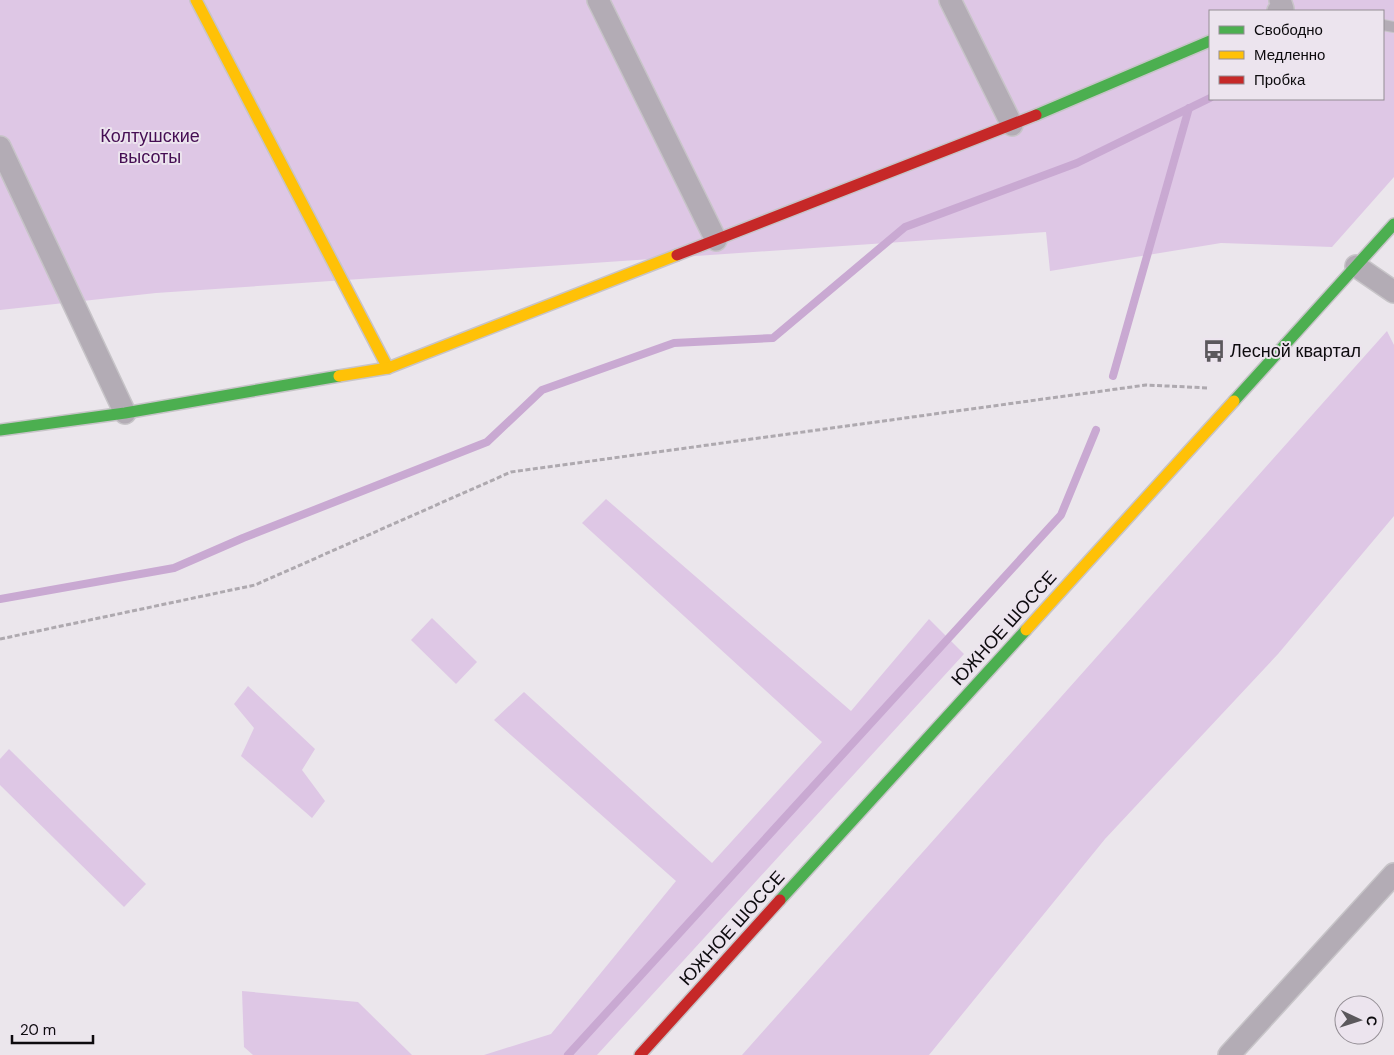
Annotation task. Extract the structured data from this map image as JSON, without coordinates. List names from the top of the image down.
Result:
{
  "streets": {
    "street": ["ЮЖНОЕ ШОССЕ"]
  },
  "parks": ["Колтушские высоты"],
  "places": {
    "bus stop": ["Лесной квартал"]
  },
  "legend": ["Свободно", "Медленно", "Пробка"],
  "scale_bar": "20 m",
  "north": "right"
}
